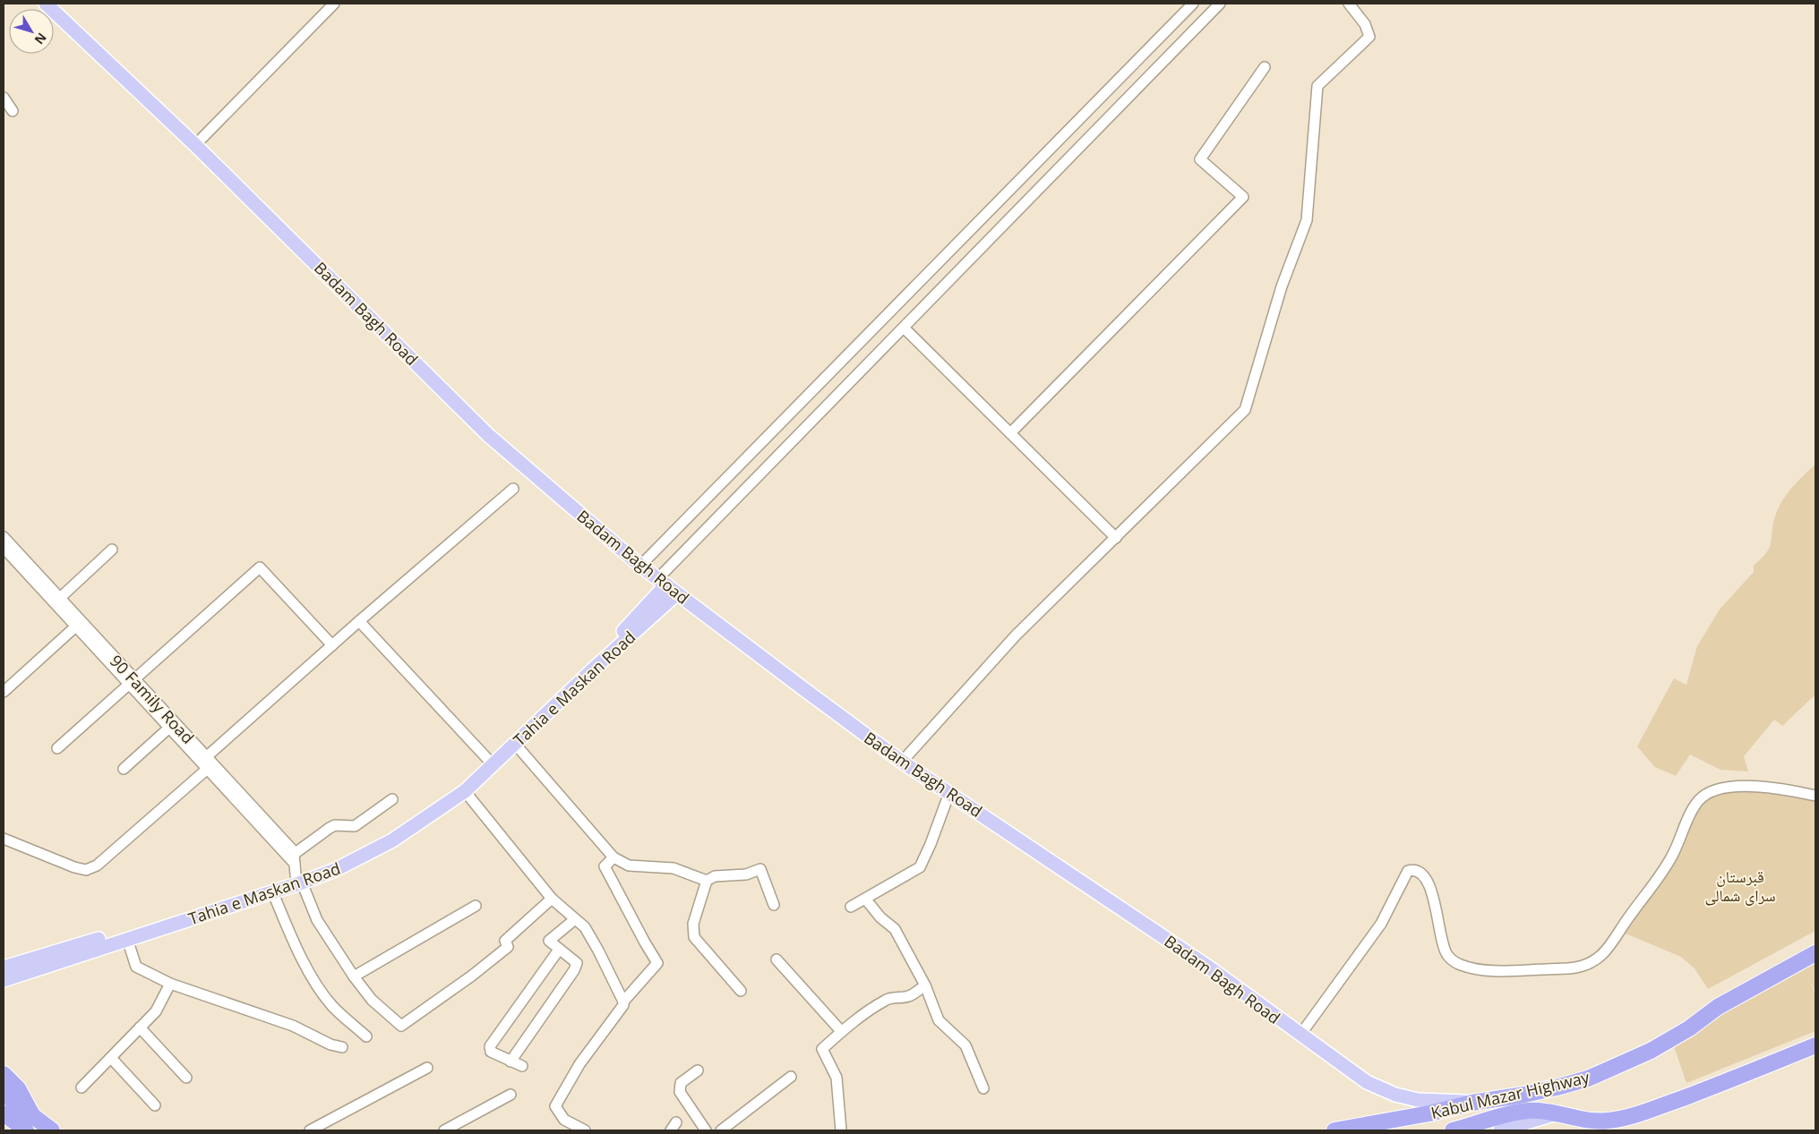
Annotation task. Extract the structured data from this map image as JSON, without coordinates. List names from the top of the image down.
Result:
{
  "streets": {
    "highway": ["Kabul Mazar Highway"],
    "main road": ["Badam Bagh Road", "Tahia e Maskan Road"],
    "street": ["90 Family Road"]
  },
  "crossings": [
    ["Badam Bagh Road", "Tahia e Maskan Road"],
    ["Badam Bagh Road", "Kabul Mazar Highway"],
    ["Tahia e Maskan Road", "90 Family Road"]
  ],
  "parks": ["قبرستان سرای شمالی"],
  "north": "bottom right"
}
